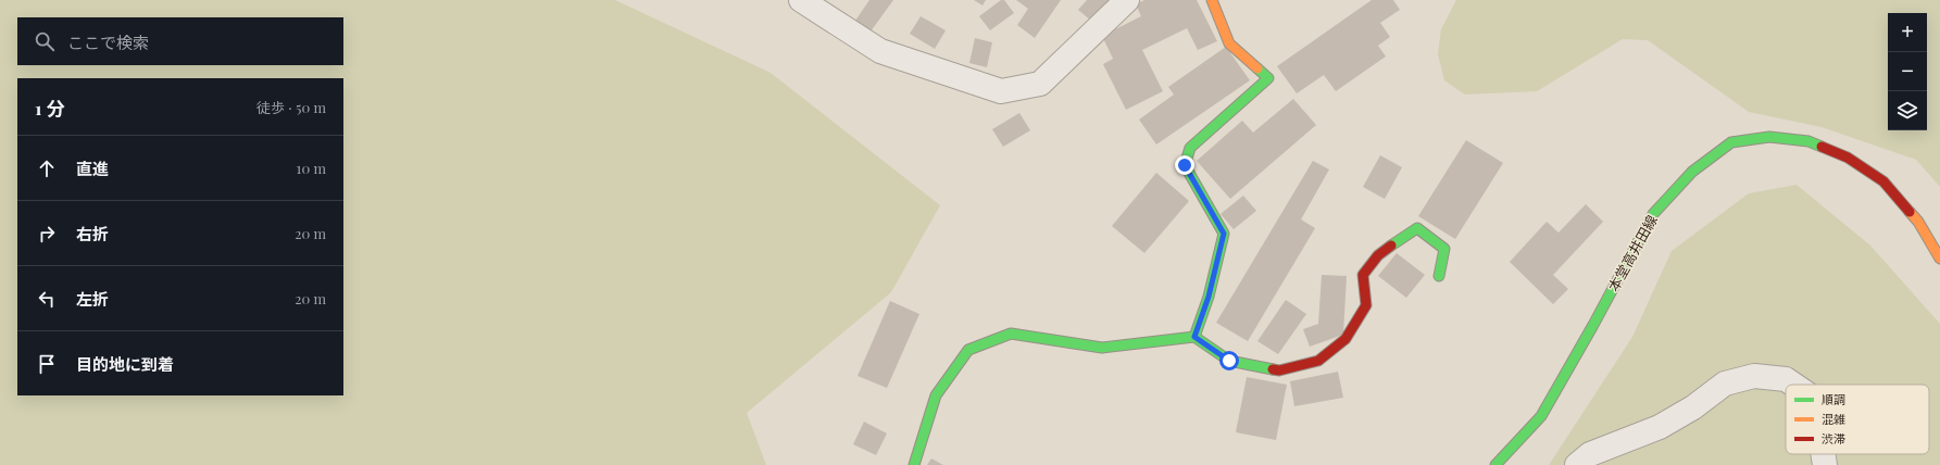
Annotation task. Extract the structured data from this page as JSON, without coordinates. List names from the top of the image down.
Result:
{
  "streets": {
    "street": ["本堂高井田線"]
  },
  "legend": ["順調", "混雑", "渋滞"],
  "page": {
    "map_buttons": ["+", "−"],
    "search": "ここで検索",
    "heading": ["1 分", "徒歩 · 50 m"],
    "list": [
      ["直進", "10 m"],
      ["右折", "20 m"],
      ["左折", "20 m"],
      "目的地に到着"
    ]
  }
}
